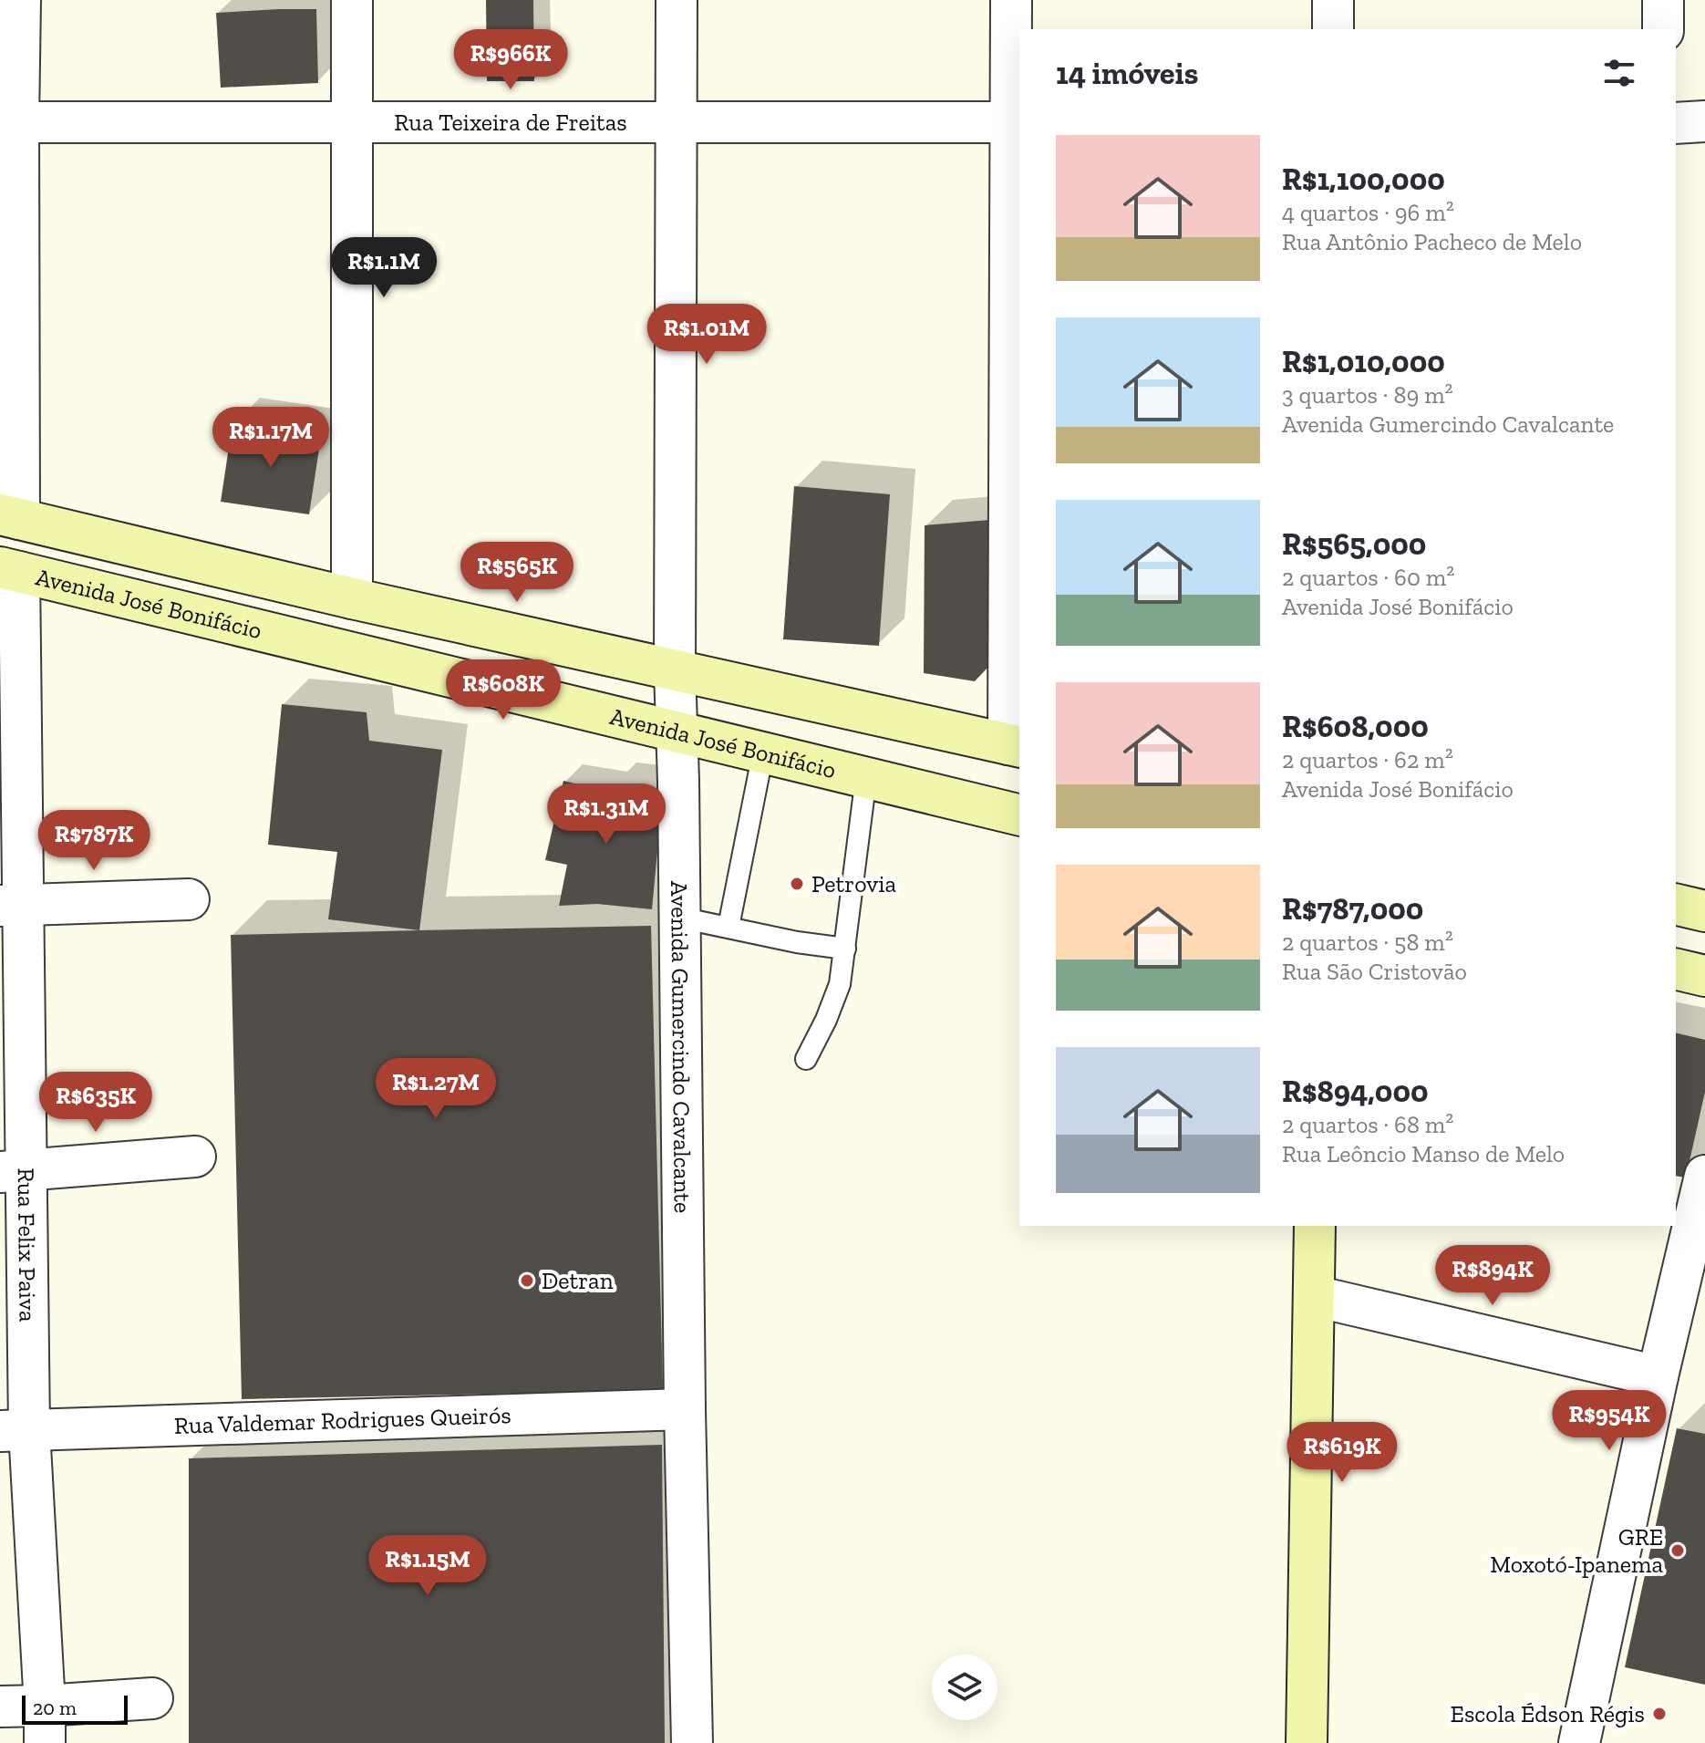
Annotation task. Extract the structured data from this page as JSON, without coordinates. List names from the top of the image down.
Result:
{
  "streets": {
    "main road": ["Avenida José Bonifácio"],
    "street": [
      "Rua Teixeira de Freitas",
      "Avenida Gumercindo Cavalcante",
      "Rua Felix Paiva",
      "Rua Valdemar Rodrigues Queirós"
    ]
  },
  "crossings": [
    ["Rua Teixeira de Freitas", "Avenida Gumercindo Cavalcante"],
    ["Avenida José Bonifácio", "Avenida Gumercindo Cavalcante"],
    ["Avenida José Bonifácio", "Rua Felix Paiva"],
    ["Avenida Gumercindo Cavalcante", "Rua Valdemar Rodrigues Queirós"],
    ["Rua Felix Paiva", "Rua Valdemar Rodrigues Queirós"]
  ],
  "places": [
    "Petrovia",
    "Detran",
    "GRE Moxotó-Ipanema",
    "Escola Édson Régis"
  ],
  "scale_bar": "20 m",
  "page": {
    "price": [
      "R$966K",
      "R$1.1M",
      "R$1.01M",
      "R$1.17M",
      "R$565K",
      "R$608K",
      "R$1.31M",
      "R$787K",
      "R$1.27M",
      "R$635K",
      "R$894K",
      "R$954K",
      "R$619K",
      "R$1.15M"
    ],
    "heading": "14 imóveis",
    "list": [
      {
        "name": "R$1,100,000",
        "note": "4 quartos · 96 m² · Rua Antônio Pacheco de Melo"
      },
      {
        "name": "R$1,010,000",
        "note": "3 quartos · 89 m² · Avenida Gumercindo Cavalcante"
      },
      {
        "name": "R$565,000",
        "note": "2 quartos · 60 m² · Avenida José Bonifácio"
      },
      {
        "name": "R$608,000",
        "note": "2 quartos · 62 m² · Avenida José Bonifácio"
      },
      {
        "name": "R$787,000",
        "note": "2 quartos · 58 m² · Rua São Cristovão"
      },
      {
        "name": "R$894,000",
        "note": "2 quartos · 68 m² · Rua Leôncio Manso de Melo"
      }
    ],
    "scale": "20 m"
  }
}
